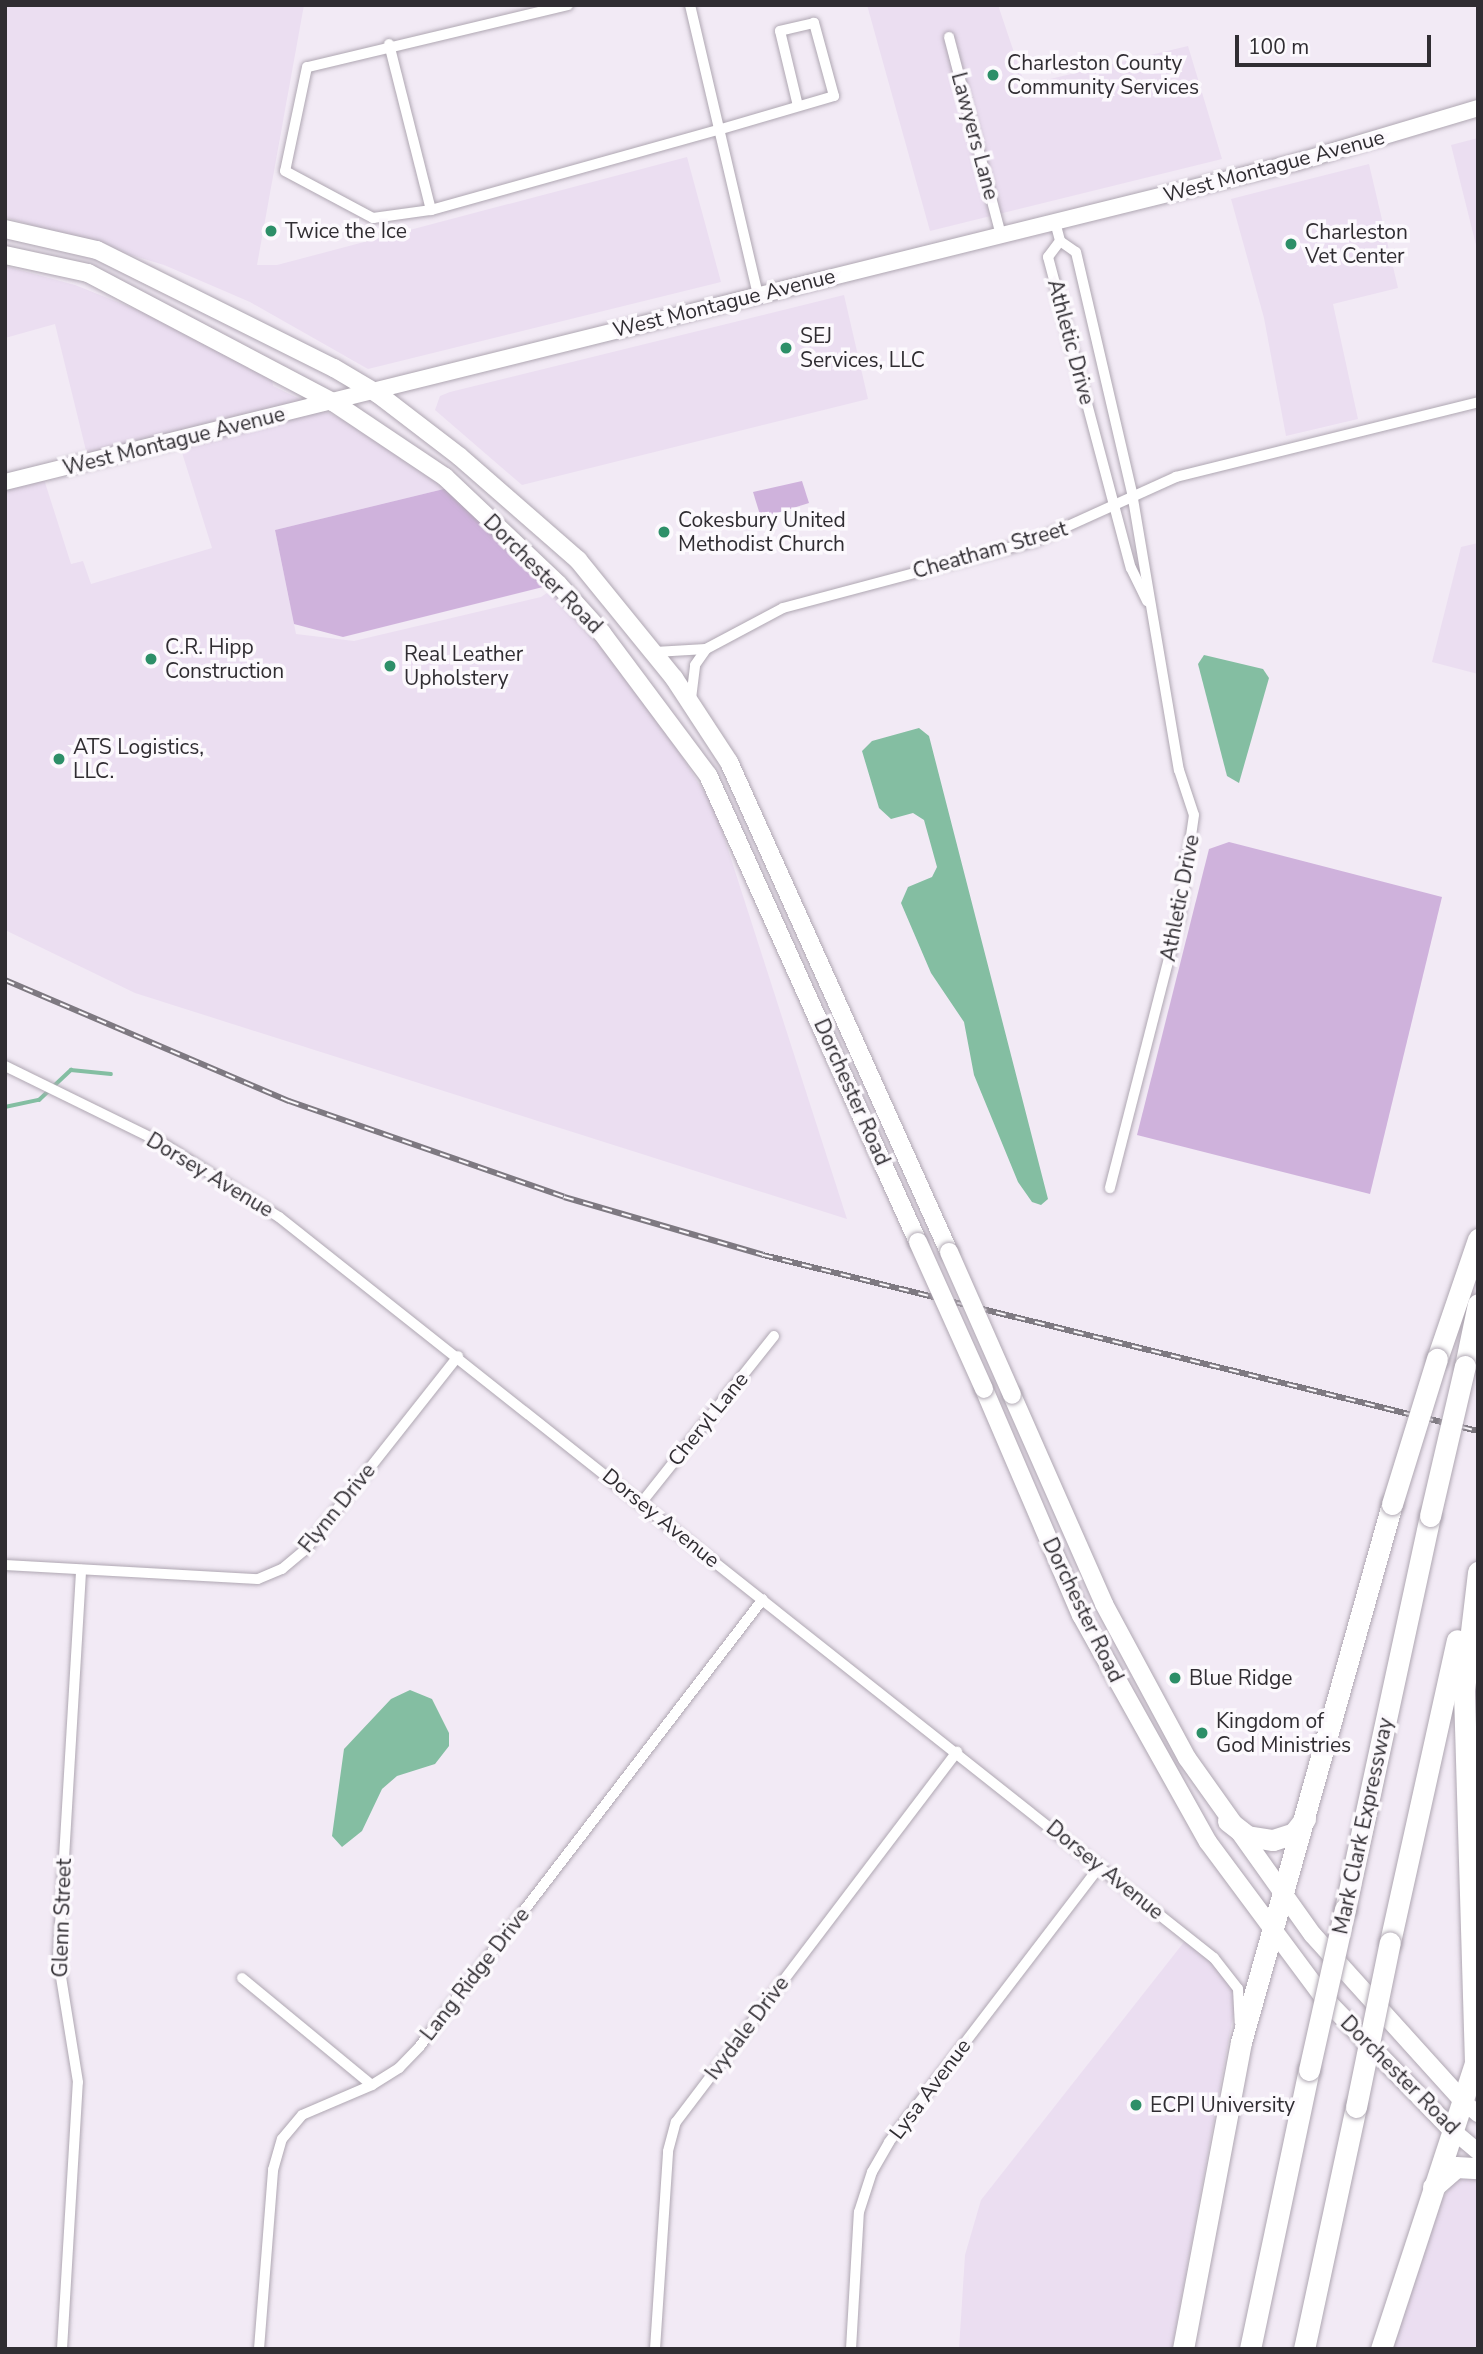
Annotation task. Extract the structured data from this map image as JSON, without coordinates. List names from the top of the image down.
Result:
{
  "streets": {
    "highway": ["Mark Clark Expressway"],
    "main road": ["West Montague Avenue", "Dorchester Road"],
    "street": [
      "Lawyers Lane",
      "Athletic Drive",
      "Cheatham Street",
      "Dorsey Avenue",
      "Cheryl Lane",
      "Flynn Drive",
      "Glenn Street",
      "Lang Ridge Drive",
      "Ivydale Drive",
      "Lysa Avenue"
    ]
  },
  "crossings": [
    ["Lawyers Lane", "West Montague Avenue"],
    ["West Montague Avenue", "Athletic Drive"],
    ["West Montague Avenue", "Dorchester Road"],
    ["Athletic Drive", "Cheatham Street"],
    ["Cheatham Street", "Dorchester Road"],
    ["Dorsey Avenue", "Cheryl Lane"],
    ["Dorsey Avenue", "Flynn Drive"],
    ["Dorsey Avenue", "Lang Ridge Drive"],
    ["Dorsey Avenue", "Ivydale Drive"],
    ["Dorsey Avenue", "Lysa Avenue"],
    ["Flynn Drive", "Glenn Street"]
  ],
  "places": [
    "Charleston County Community Services",
    "Twice the Ice",
    "Charleston Vet Center",
    "SEJ Services, LLC",
    "Cokesbury United Methodist Church",
    "C.R. Hipp Construction",
    "Real Leather Upholstery",
    "ATS Logistics, LLC.",
    "Blue Ridge",
    "Kingdom of God Ministries",
    "ECPI University"
  ],
  "scale_bar": "100 m"
}
